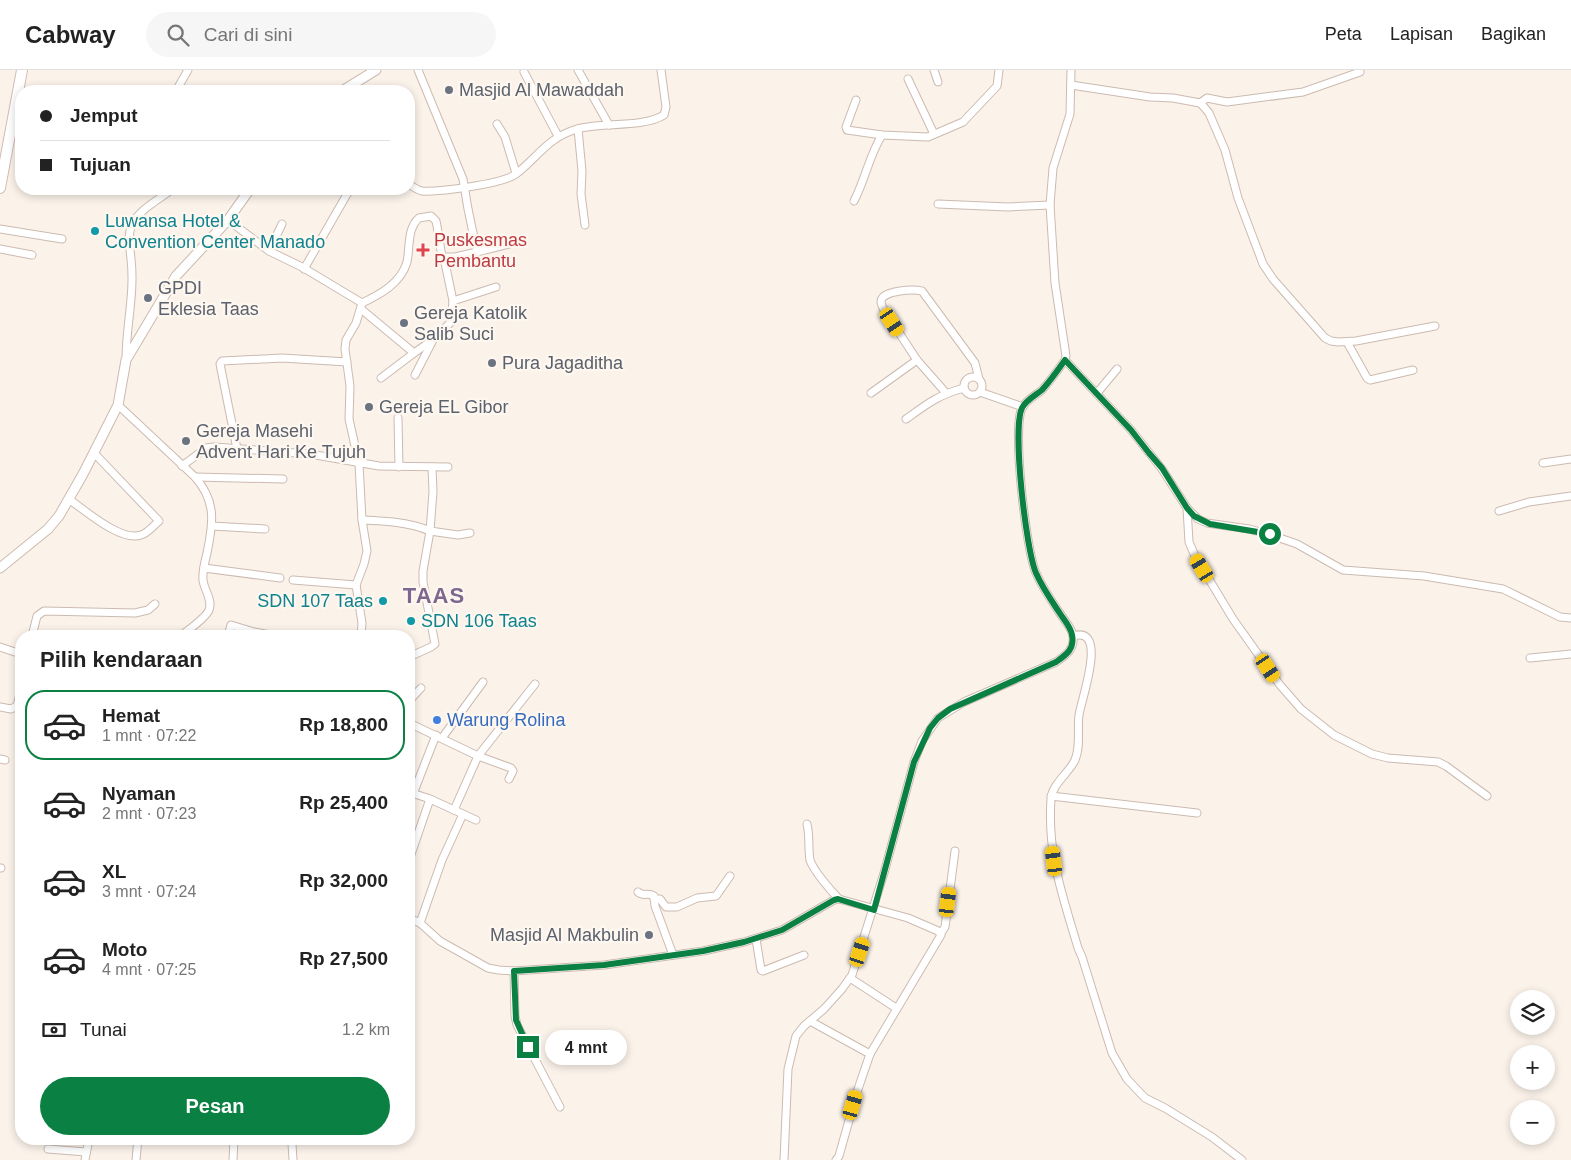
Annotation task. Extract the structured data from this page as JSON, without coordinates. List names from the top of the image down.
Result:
{
  "districts": ["TAAS"],
  "places": {
    "other": [
      "Masjid Al Mawaddah",
      "Luwansa Hotel & Convention Center Manado",
      "GPDI Eklesia Taas",
      "Gereja Katolik Salib Suci",
      "Pura Jagaditha",
      "Gereja EL Gibor",
      "Gereja Masehi Advent Hari Ke Tujuh",
      "SDN 107 Taas",
      "SDN 106 Taas",
      "Warung Rolina",
      "Masjid Al Makbulin"
    ],
    "health": ["Puskesmas Pembantu"]
  },
  "page": {
    "header": "Cabway",
    "search": "Cari di sini",
    "nav": ["Peta", "Lapisan", "Bagikan"],
    "banner": ["Jemput", "Tujuan"],
    "heading": "Pilih kendaraan",
    "list": [
      {
        "name": "Hemat",
        "note": "1 mnt · 07:22",
        "value": "Rp 18,800"
      },
      {
        "name": "Nyaman",
        "note": "2 mnt · 07:23",
        "value": "Rp 25,400"
      },
      {
        "name": "XL",
        "note": "3 mnt · 07:24",
        "value": "Rp 32,000"
      },
      {
        "name": "Moto",
        "note": "4 mnt · 07:25",
        "value": "Rp 27,500"
      }
    ],
    "map_buttons": ["+", "−"],
    "pay": ["Tunai", "1.2 km"],
    "bubble": "4 mnt",
    "buttons": "Pesan"
  }
}
